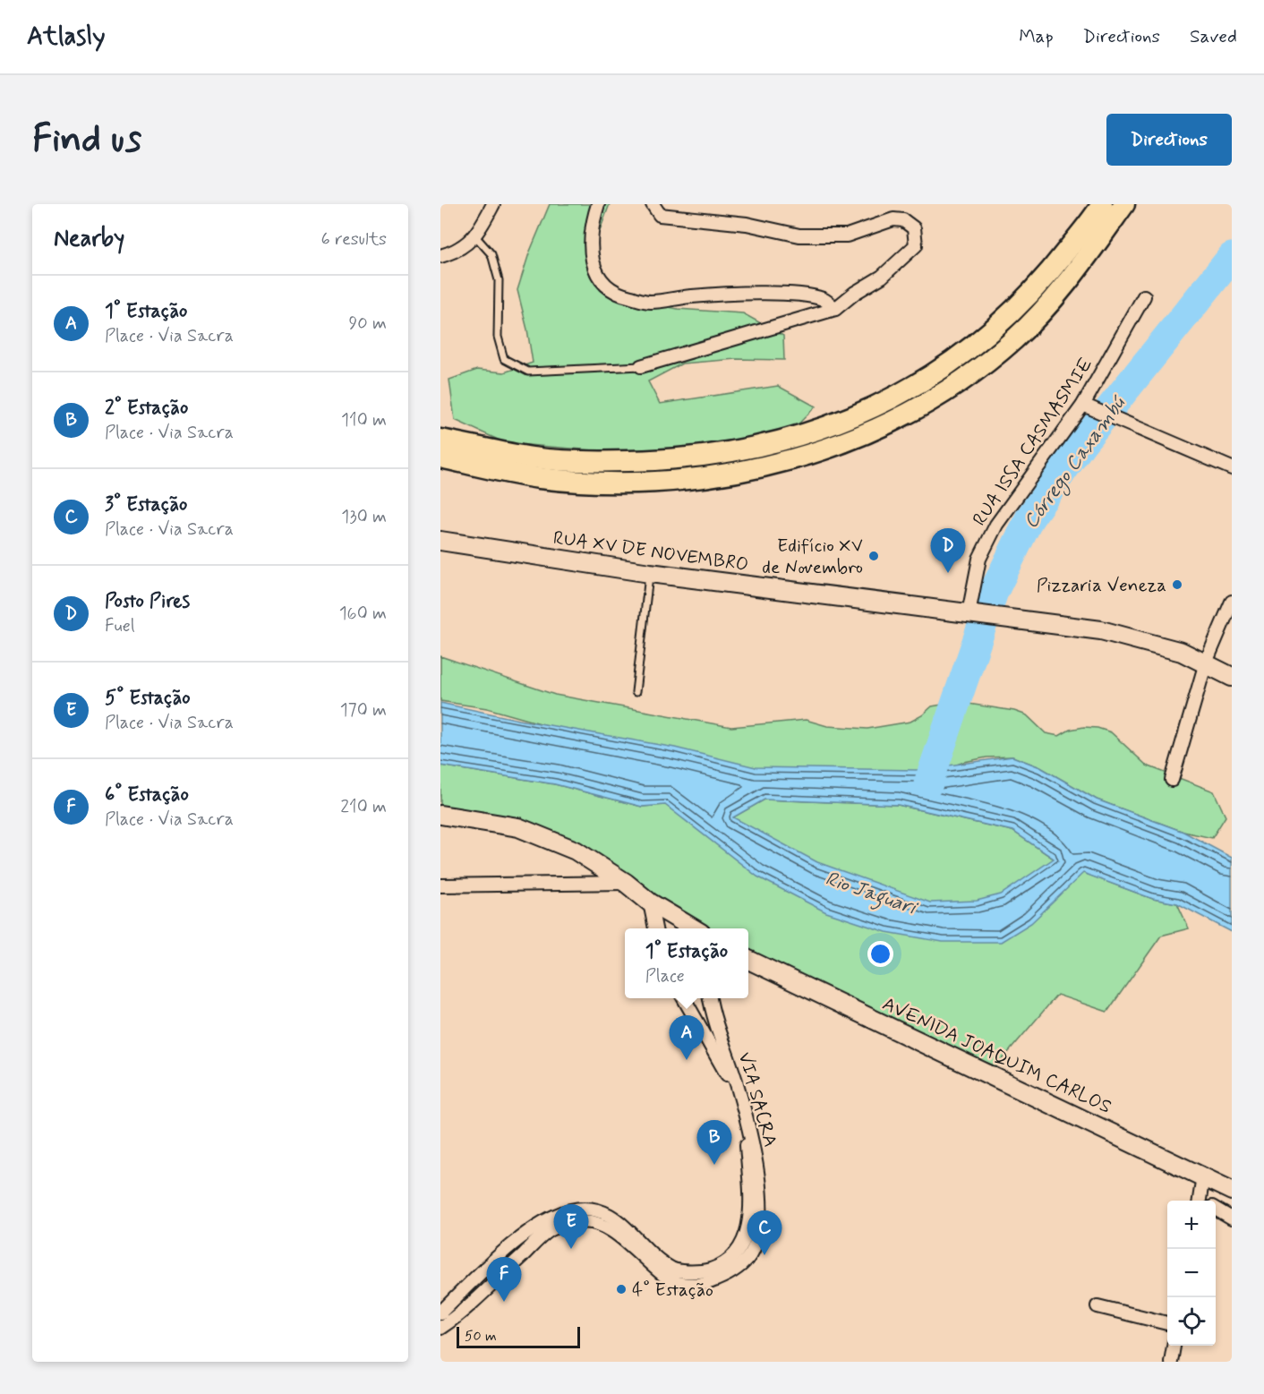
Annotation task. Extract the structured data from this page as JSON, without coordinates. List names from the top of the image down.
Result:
{
  "streets": {
    "street": [
      "RUA ISSA CASMASMIE",
      "RUA XV DE NOVEMBRO",
      "AVENIDA JOAQUIM CARLOS",
      "VIA SACRA"
    ]
  },
  "crossings": [
    ["RUA ISSA CASMASMIE", "RUA XV DE NOVEMBRO"]
  ],
  "water": ["Córrego Caxambú", "Rio Jaguari"],
  "places": ["Edifício XV de Novembro", "Pizzaria Veneza", "4° Estação"],
  "scale_bar": "50 m",
  "page": {
    "header": "Atlasly",
    "nav": ["Map", "Directions", "Saved"],
    "buttons": "Directions",
    "title": "Find us",
    "heading": ["Nearby", "6 results"],
    "list": [
      {
        "mark": "A",
        "name": "1° Estação",
        "note": "Place · Via Sacra",
        "value": "90 m"
      },
      {
        "mark": "B",
        "name": "2° Estação",
        "note": "Place · Via Sacra",
        "value": "110 m"
      },
      {
        "mark": "C",
        "name": "3° Estação",
        "note": "Place · Via Sacra",
        "value": "130 m"
      },
      {
        "mark": "D",
        "name": "Posto Pires",
        "note": "Fuel",
        "value": "160 m"
      },
      {
        "mark": "E",
        "name": "5° Estação",
        "note": "Place · Via Sacra",
        "value": "170 m"
      },
      {
        "mark": "F",
        "name": "6° Estação",
        "note": "Place · Via Sacra",
        "value": "210 m"
      }
    ],
    "pins": [
      "D",
      "A",
      "B",
      "E",
      "C",
      "F"
    ],
    "popup": ["1° Estação", "Place"],
    "map_buttons": ["+", "−"],
    "scale": "50 m"
  }
}
